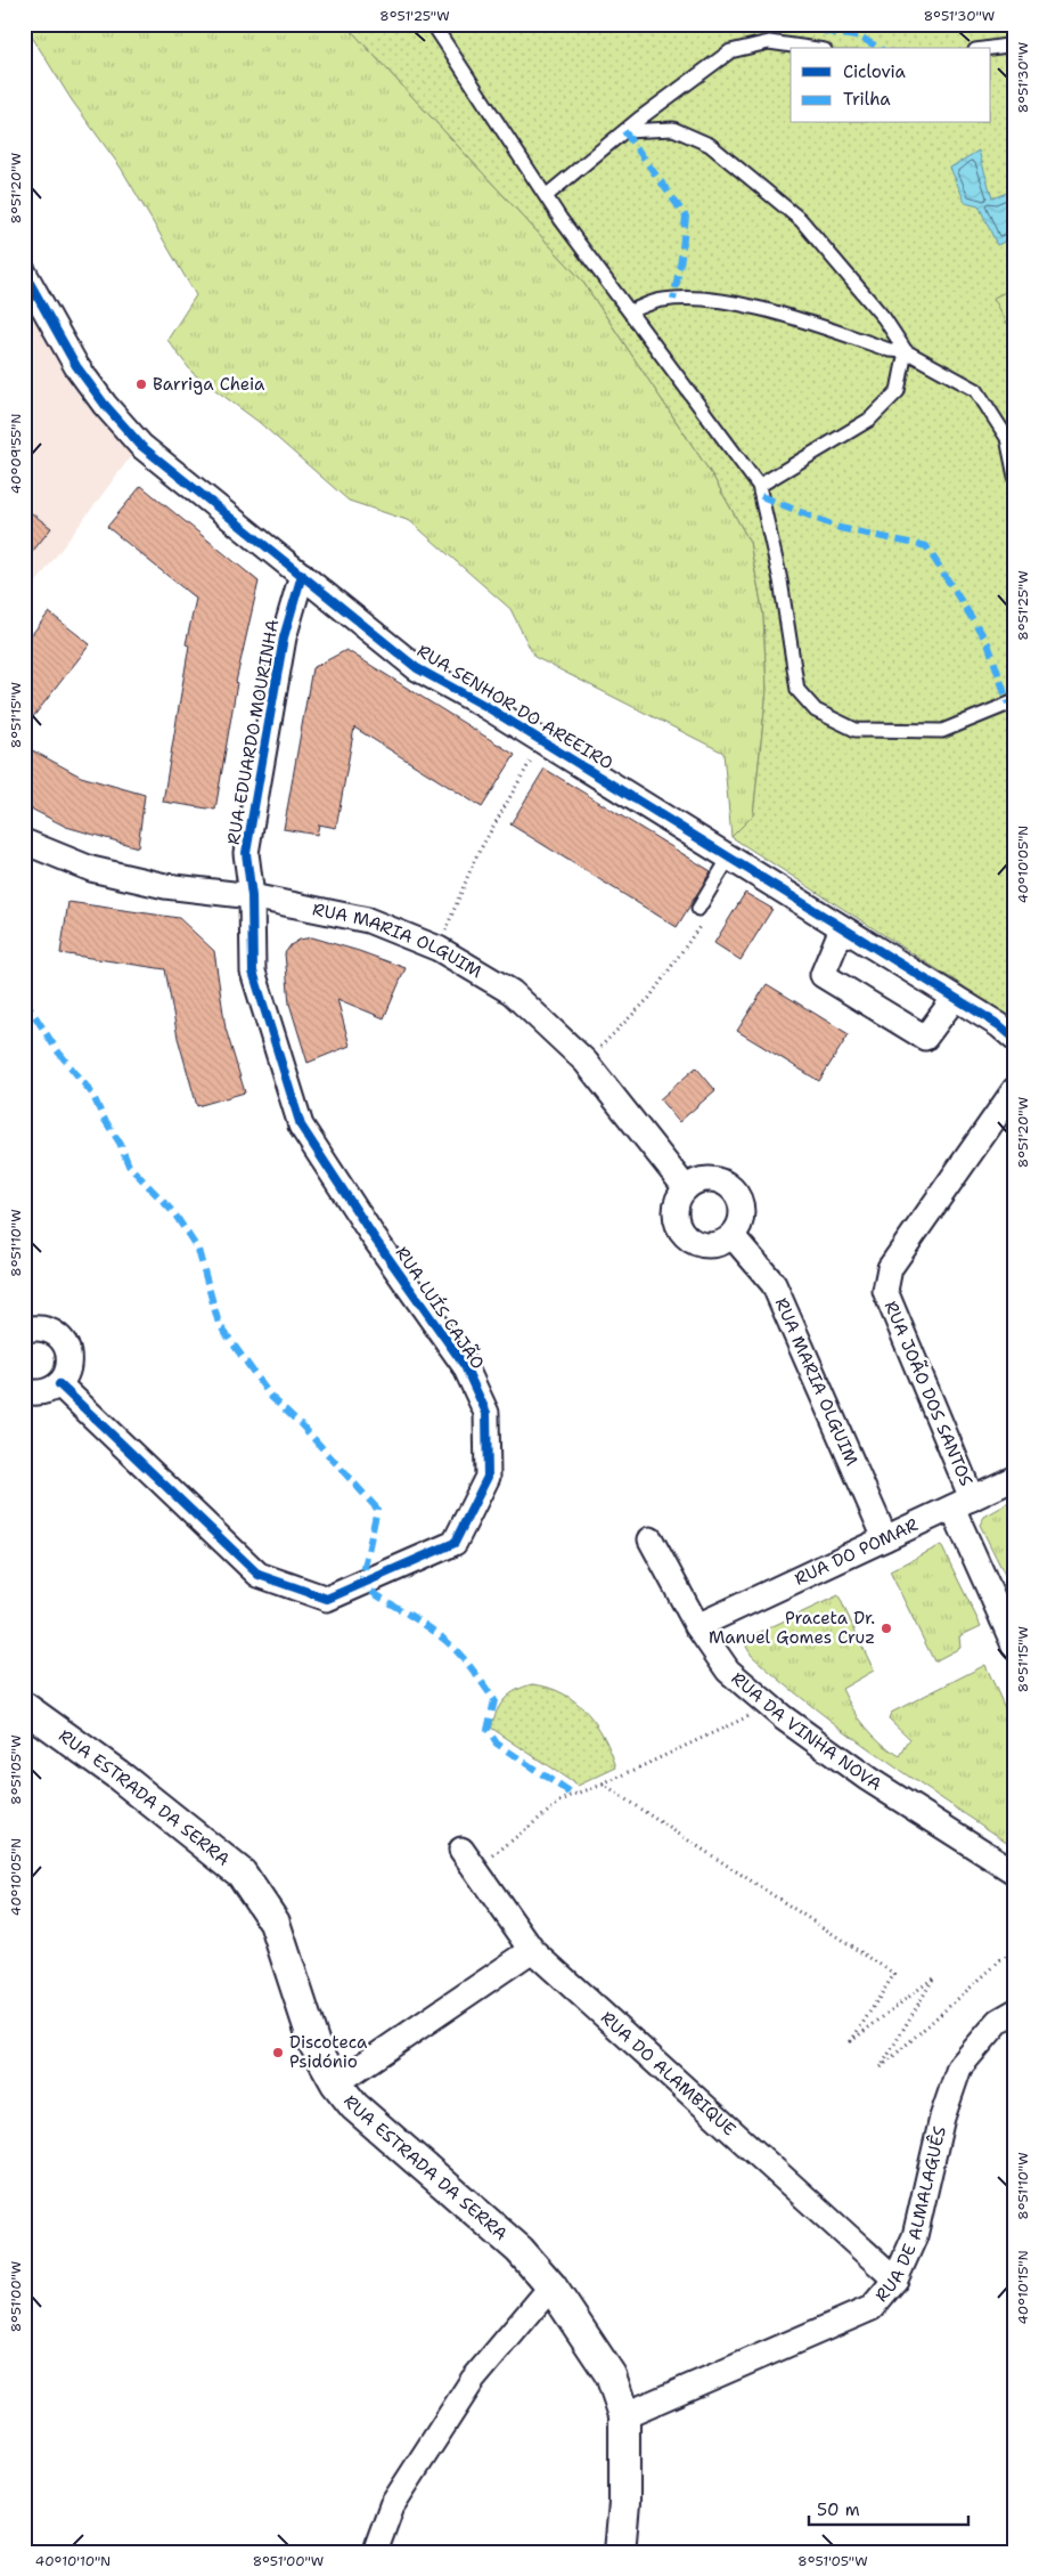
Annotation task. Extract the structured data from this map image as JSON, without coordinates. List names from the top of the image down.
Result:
{
  "streets": {
    "street": [
      "RUA SENHOR DO AREEIRO",
      "RUA EDUARDO MOURINHA",
      "RUA MARIA OLGUIM",
      "RUA LUÍS CAJÃO",
      "RUA JOÃO DOS SANTOS",
      "RUA DO POMAR",
      "RUA DA VINHA NOVA",
      "RUA ESTRADA DA SERRA",
      "RUA DO ALAMBIQUE",
      "RUA DE ALMALAGUÊS"
    ]
  },
  "crossings": [
    ["RUA SENHOR DO AREEIRO", "RUA EDUARDO MOURINHA"],
    ["RUA EDUARDO MOURINHA", "RUA MARIA OLGUIM"],
    ["RUA EDUARDO MOURINHA", "RUA LUÍS CAJÃO"],
    ["RUA MARIA OLGUIM", "RUA LUÍS CAJÃO"],
    ["RUA MARIA OLGUIM", "RUA DO POMAR"],
    ["RUA JOÃO DOS SANTOS", "RUA DO POMAR"],
    ["RUA DO POMAR", "RUA DA VINHA NOVA"],
    ["RUA ESTRADA DA SERRA", "RUA DE ALMALAGUÊS"],
    ["RUA DO ALAMBIQUE", "RUA DE ALMALAGUÊS"]
  ],
  "places": ["Barriga Cheia", "Praceta Dr. Manuel Gomes Cruz", "Discoteca Psidónio"],
  "legend": ["Ciclovia", "Trilha"],
  "scale_bar": "50 m",
  "coordinates": [
    "8°51'25\"W",
    "8°51'30\"W",
    "8°51'20\"W",
    "40°09'55\"N",
    "8°51'15\"W",
    "40°10'05\"N",
    "8°51'10\"W",
    "8°51'05\"W",
    "40°10'15\"N",
    "8°51'00\"W",
    "40°10'10\"N"
  ]
}
